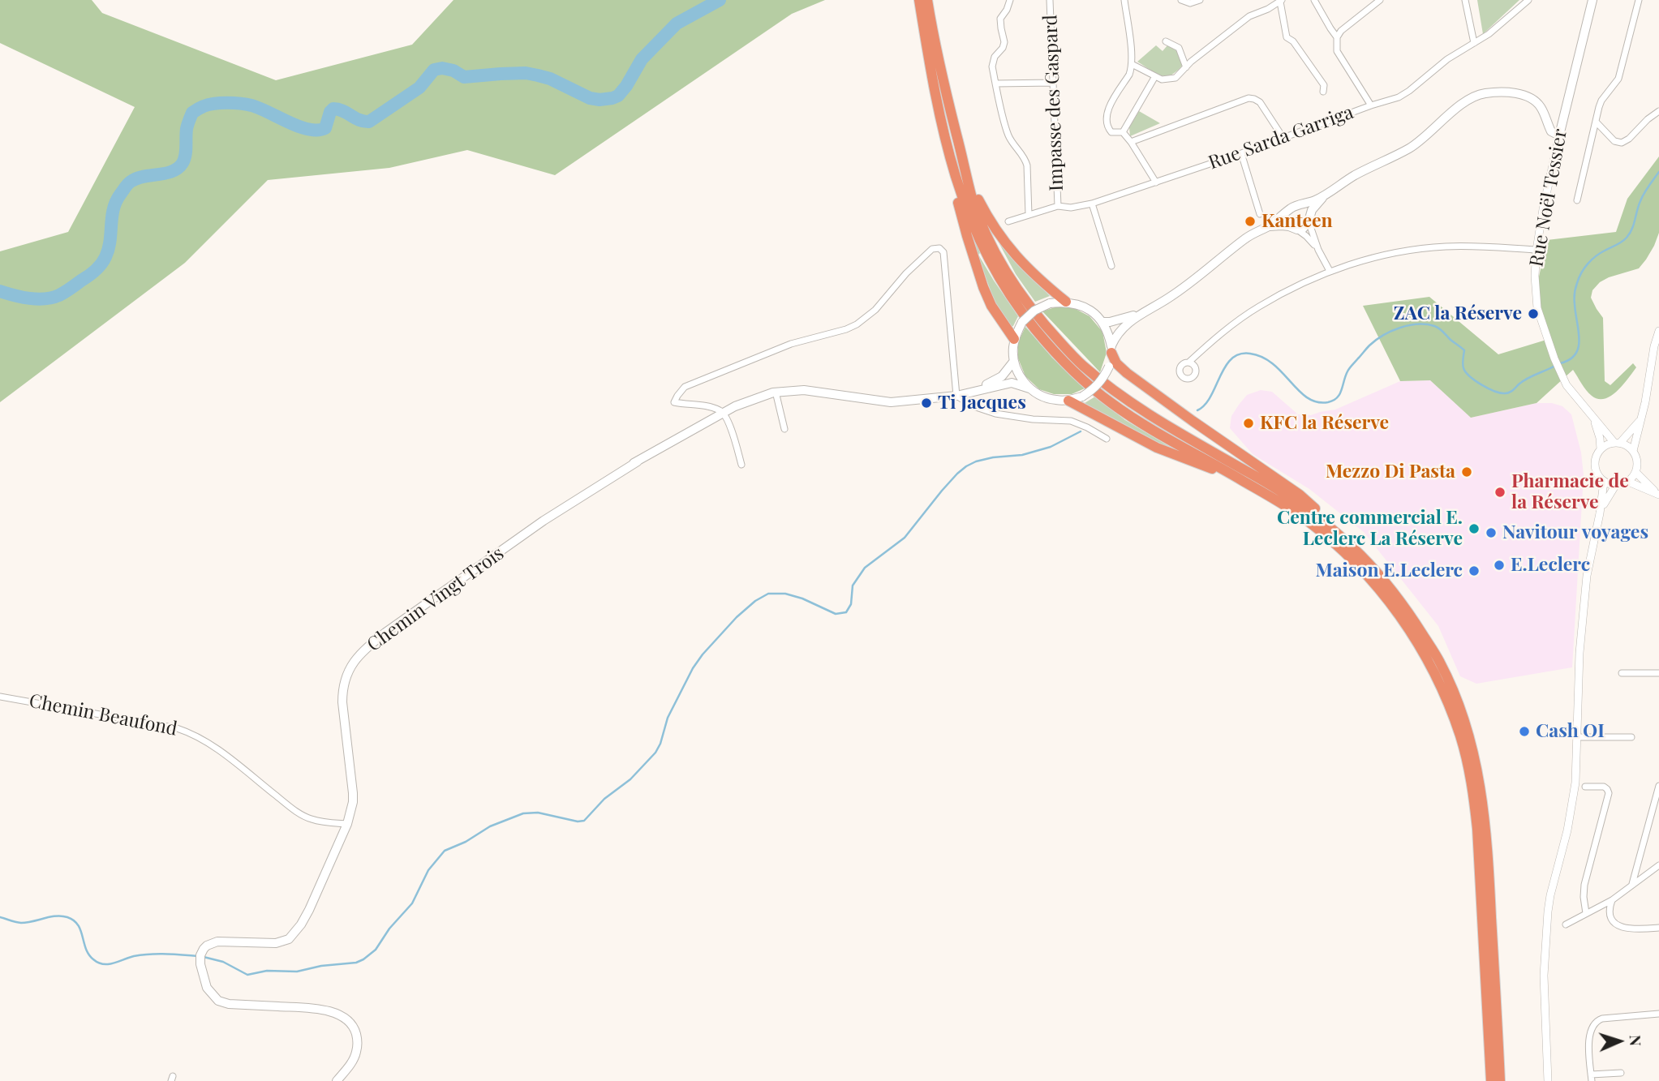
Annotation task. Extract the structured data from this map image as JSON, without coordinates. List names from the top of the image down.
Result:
{
  "streets": {
    "main road": ["Rue Noël Tessier", "Chemin Vingt Trois"],
    "street": ["Impasse des Gaspard", "Rue Sarda Garriga", "Chemin Beaufond"]
  },
  "crossings": [
    ["Impasse des Gaspard", "Rue Sarda Garriga"],
    ["Chemin Vingt Trois", "Chemin Beaufond"]
  ],
  "places": [
    "Kanteen",
    "ZAC la Réserve",
    "Ti Jacques",
    "KFC la Réserve",
    "Mezzo Di Pasta",
    "Pharmacie de la Réserve",
    "Centre commercial E. Leclerc La Réserve",
    "Navitour voyages",
    "E.Leclerc",
    "Maison E.Leclerc",
    "Cash OI"
  ],
  "north": "right"
}
